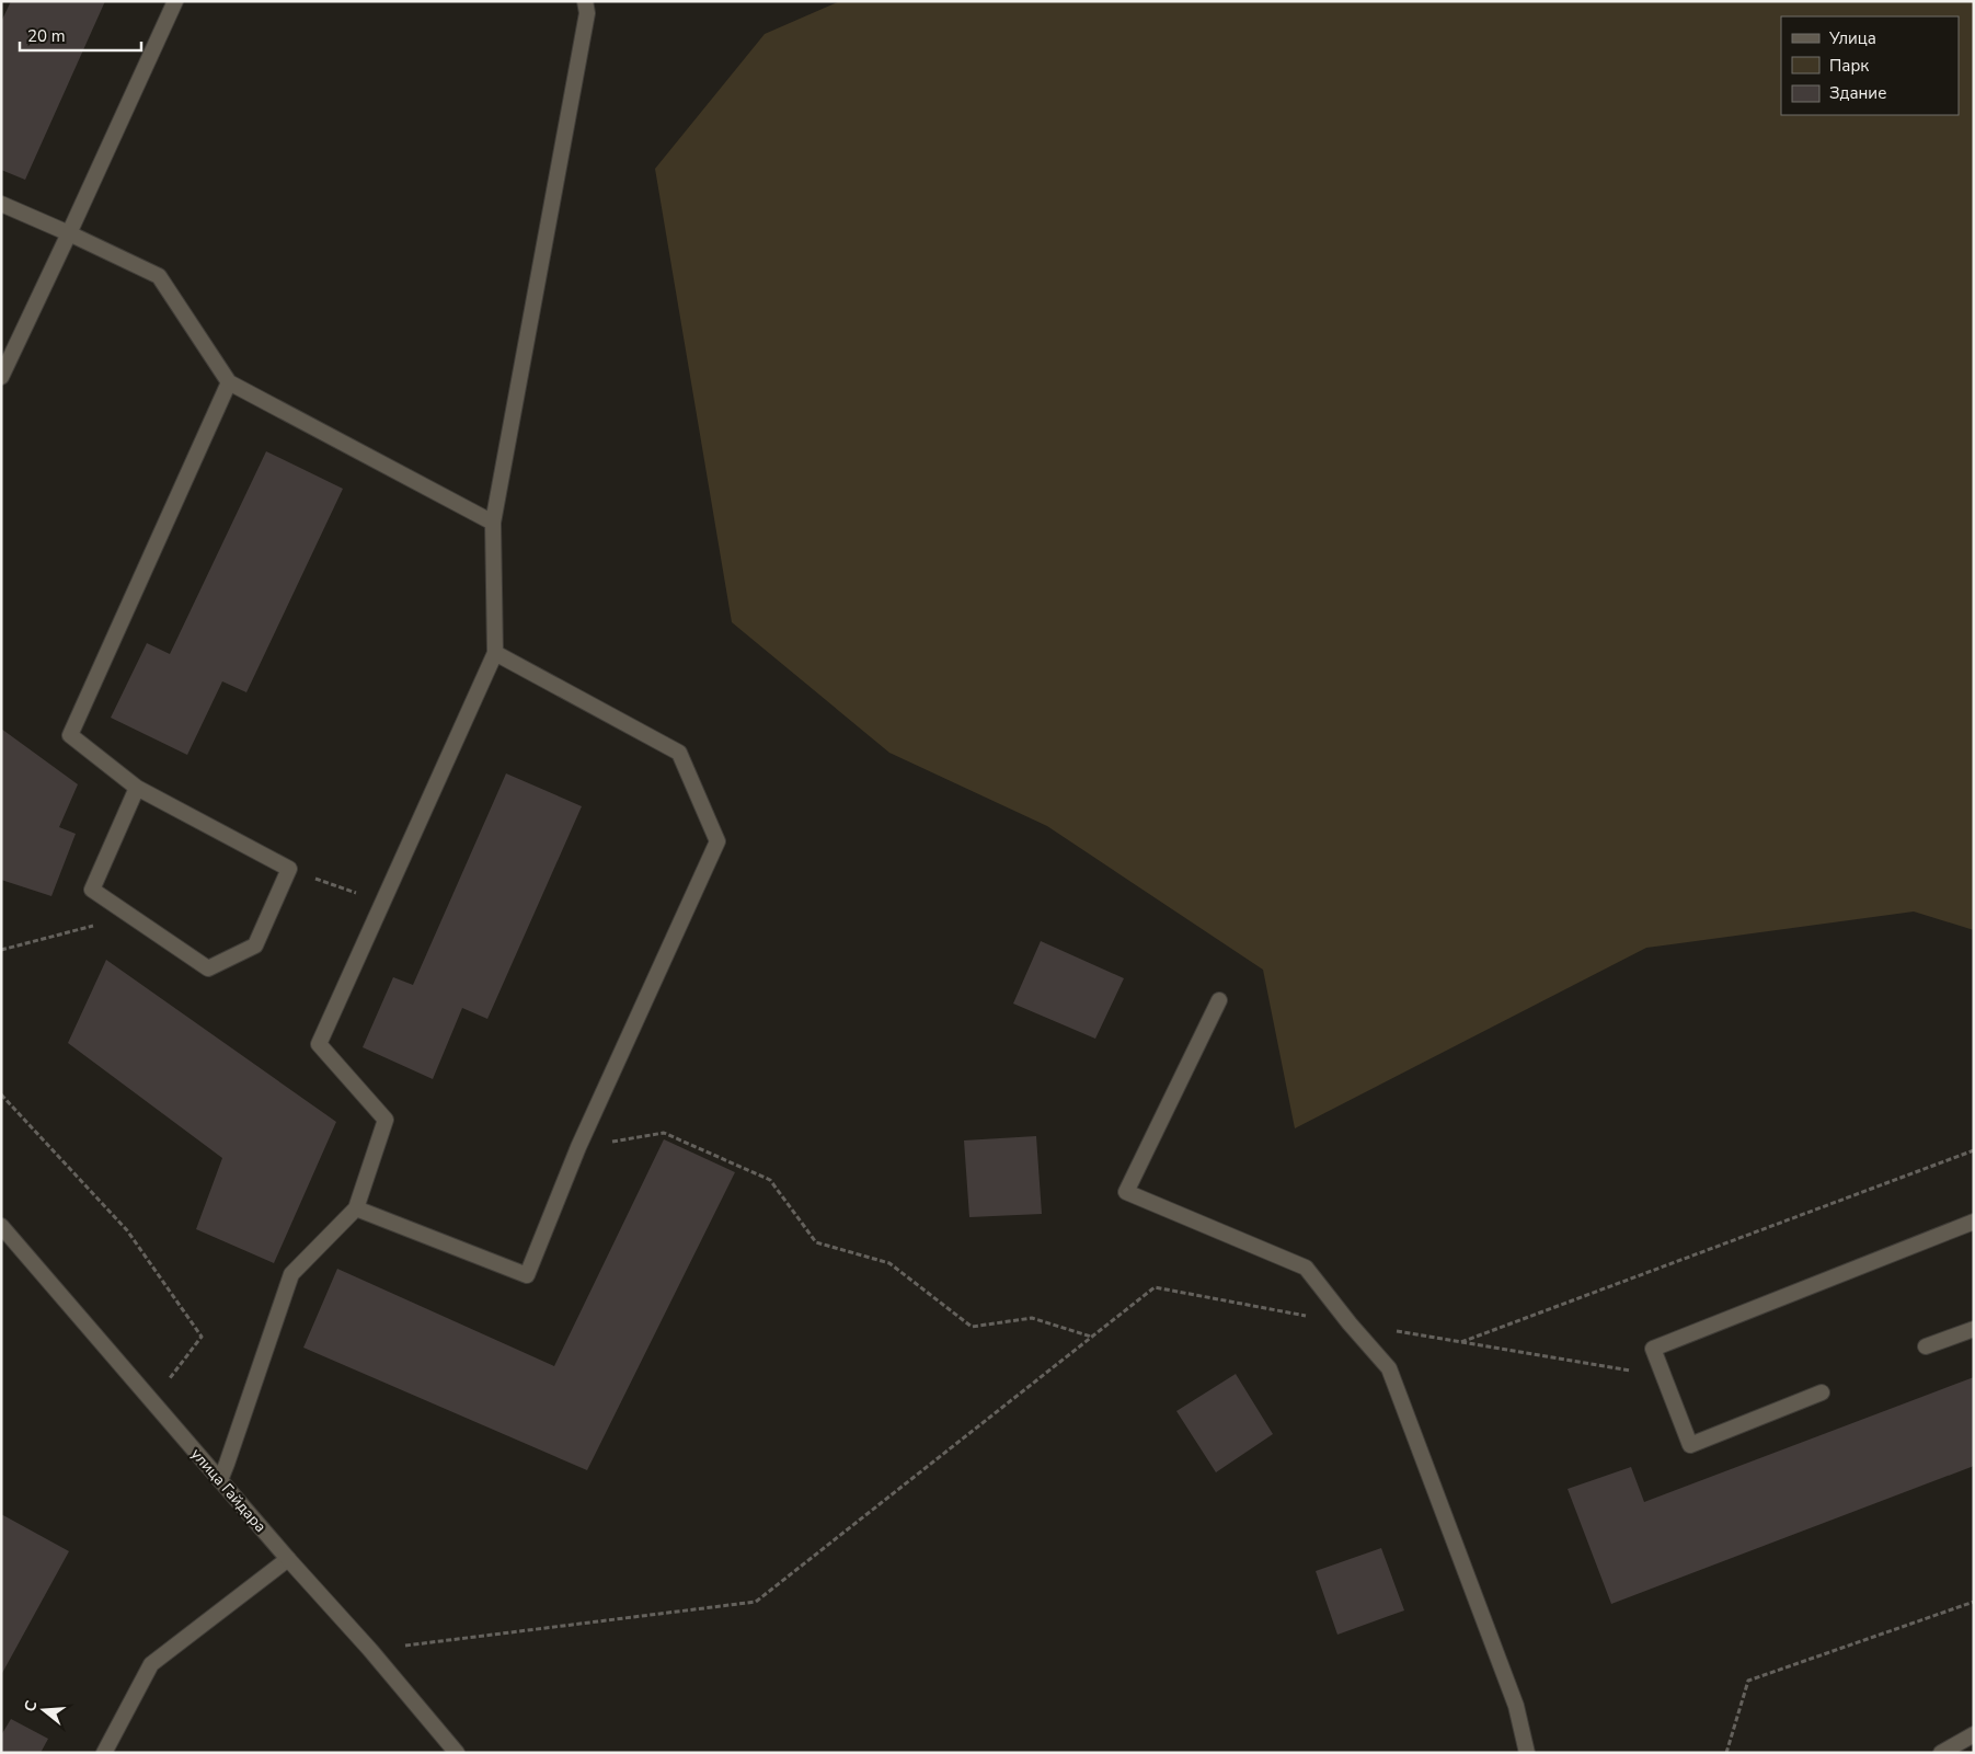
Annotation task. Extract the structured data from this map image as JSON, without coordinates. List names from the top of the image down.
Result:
{
  "streets": {
    "street": ["улица Гайдара"]
  },
  "legend": ["Улица", "Парк", "Здание"],
  "scale_bar": "20 m",
  "north": "left"
}
